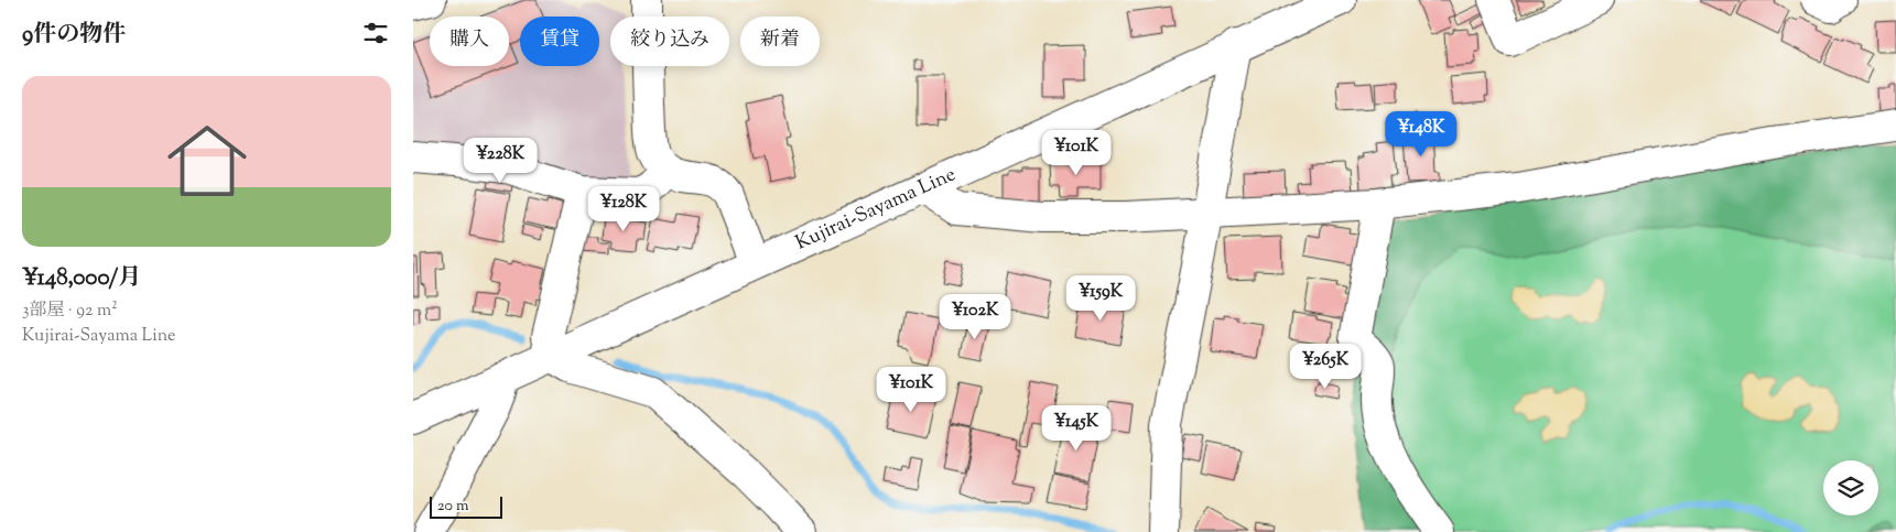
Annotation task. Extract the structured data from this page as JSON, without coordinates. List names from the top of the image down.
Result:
{
  "streets": {
    "street": ["Kujirai-Sayama Line"]
  },
  "scale_bar": "20 m",
  "page": {
    "heading": "9件の物件",
    "chip": [
      "購入",
      "賃貸",
      "絞り込み",
      "新着"
    ],
    "list": [
      {
        "name": "¥148,000/月",
        "note": "3部屋 · 92 m² · Kujirai-Sayama Line"
      }
    ],
    "price": [
      "¥148K",
      "¥101K",
      "¥228K",
      "¥128K",
      "¥159K",
      "¥102K",
      "¥265K",
      "¥101K",
      "¥145K"
    ],
    "scale": "20 m"
  }
}
